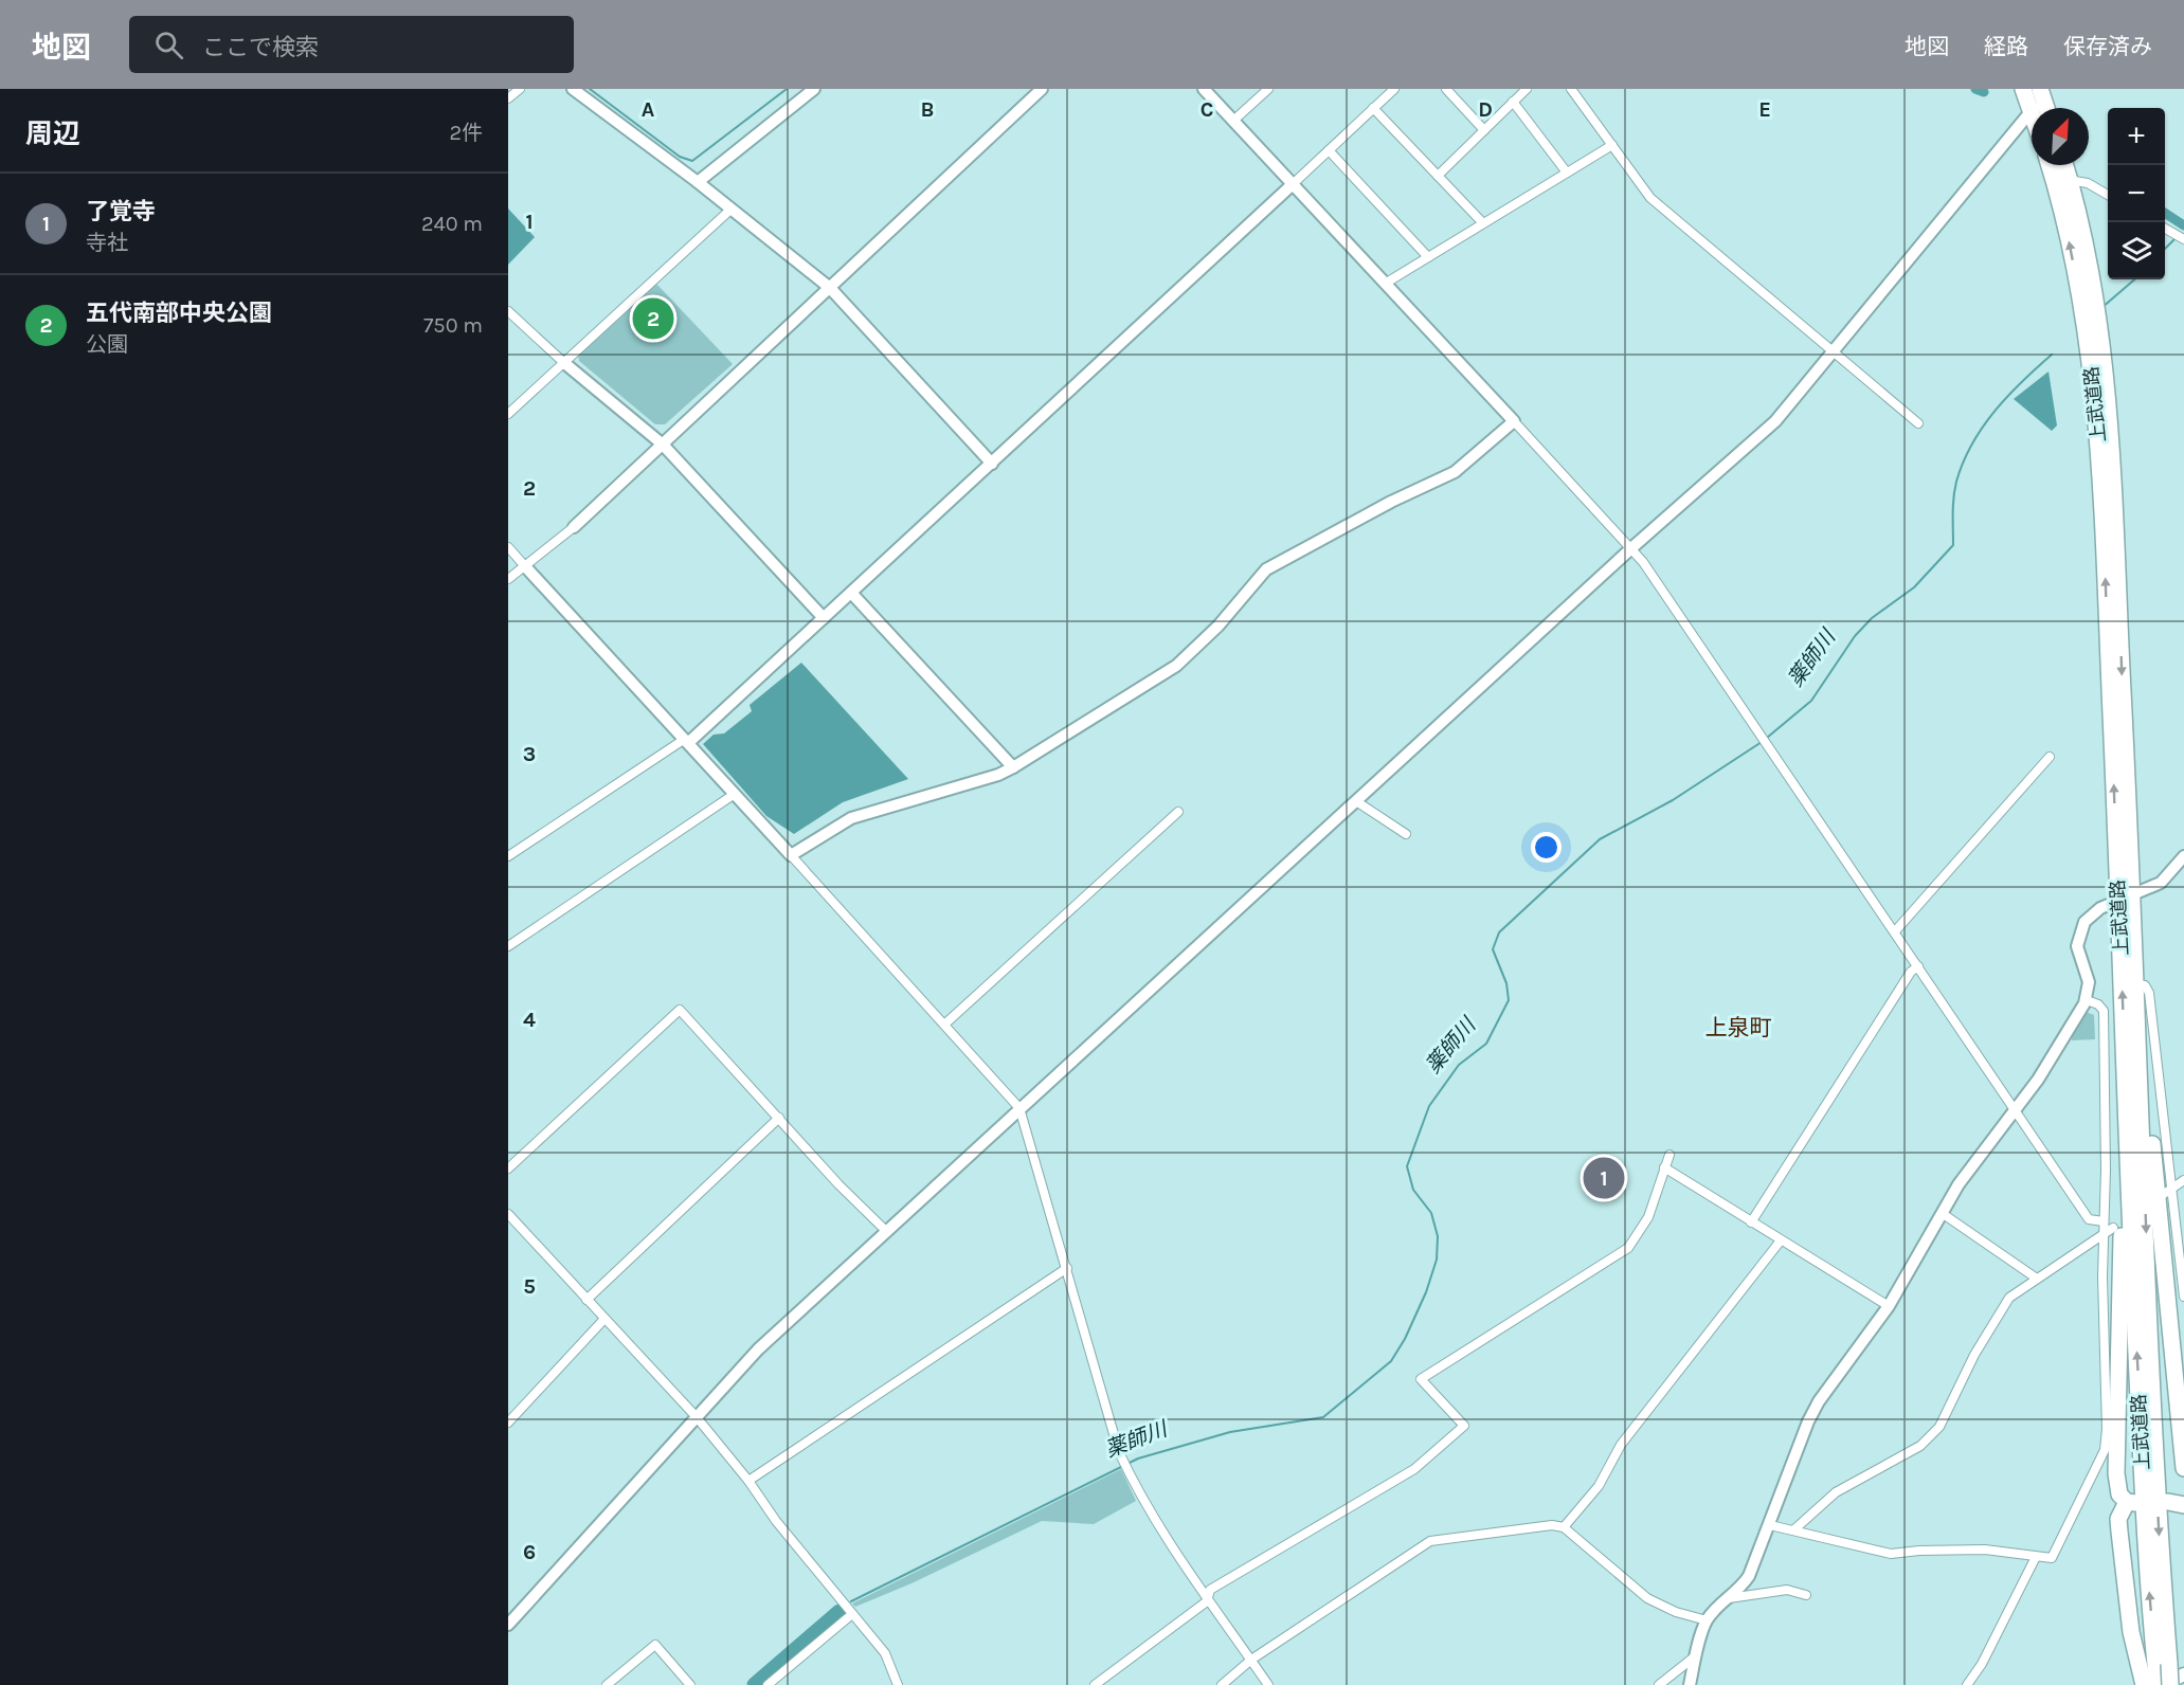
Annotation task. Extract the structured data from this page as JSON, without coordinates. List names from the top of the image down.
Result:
{
  "streets": {
    "highway": ["上武道路"]
  },
  "districts": ["上泉町"],
  "water": ["薬師川"],
  "north": "top right",
  "page": {
    "header": "地図",
    "search": "ここで検索",
    "nav": ["地図", "経路", "保存済み"],
    "heading": ["周辺", "2件"],
    "map_buttons": ["+", "−"],
    "list": [
      {
        "mark": "1",
        "name": "了覚寺",
        "note": "寺社",
        "value": "240 m"
      },
      {
        "mark": "2",
        "name": "五代南部中央公園",
        "note": "公園",
        "value": "750 m"
      }
    ],
    "pins": ["2", "1"]
  },
  "grid": {
    "columns": [
      "A",
      "B",
      "C",
      "D",
      "E"
    ],
    "rows": [
      "1",
      "2",
      "3",
      "4",
      "5",
      "6"
    ]
  }
}
